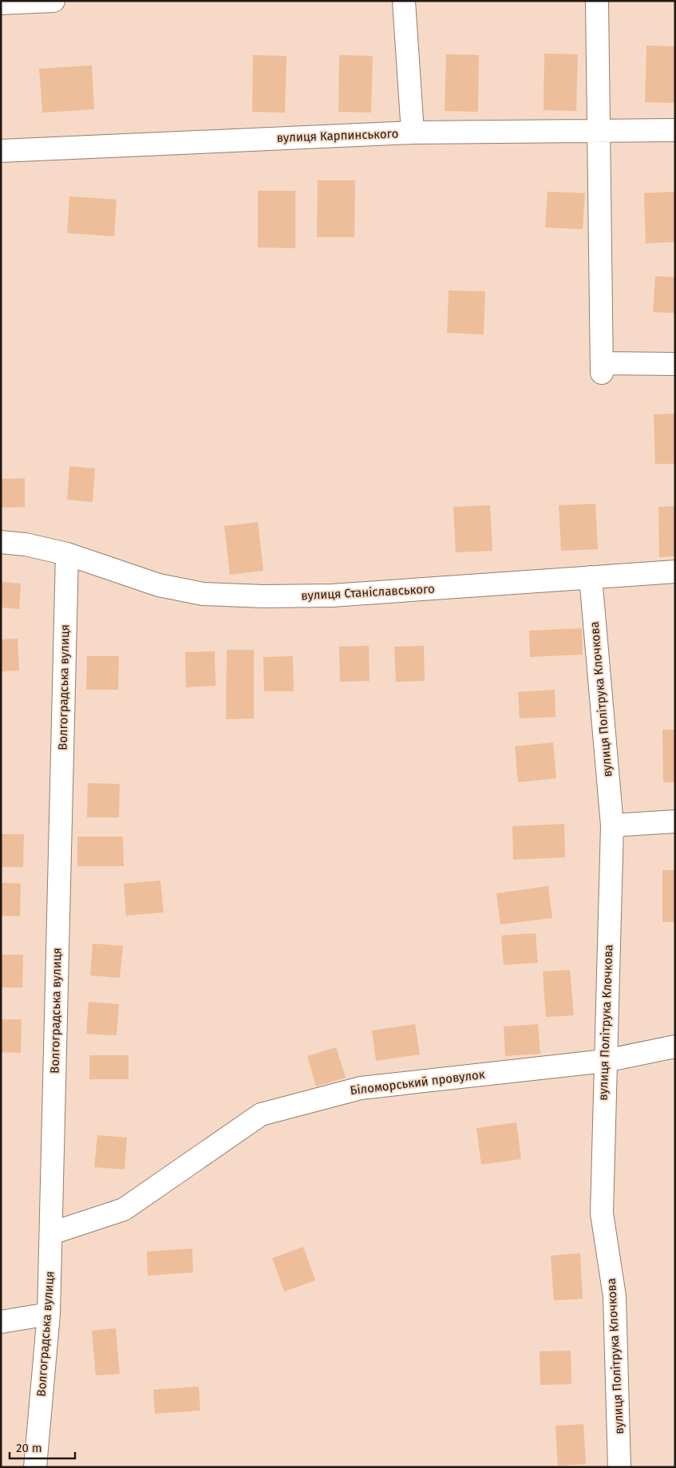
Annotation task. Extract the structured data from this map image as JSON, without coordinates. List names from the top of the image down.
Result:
{
  "streets": {
    "street": [
      "вулиця Карпинського",
      "вулиця Станіславського",
      "Волгоградська вулиця",
      "вулиця Політрука Клочкова",
      "Біломорський провулок"
    ]
  },
  "crossings": [
    ["вулиця Станіславського", "Волгоградська вулиця"],
    ["вулиця Станіславського", "вулиця Політрука Клочкова"],
    ["Волгоградська вулиця", "Біломорський провулок"],
    ["вулиця Політрука Клочкова", "Біломорський провулок"]
  ],
  "scale_bar": "20 m"
}
